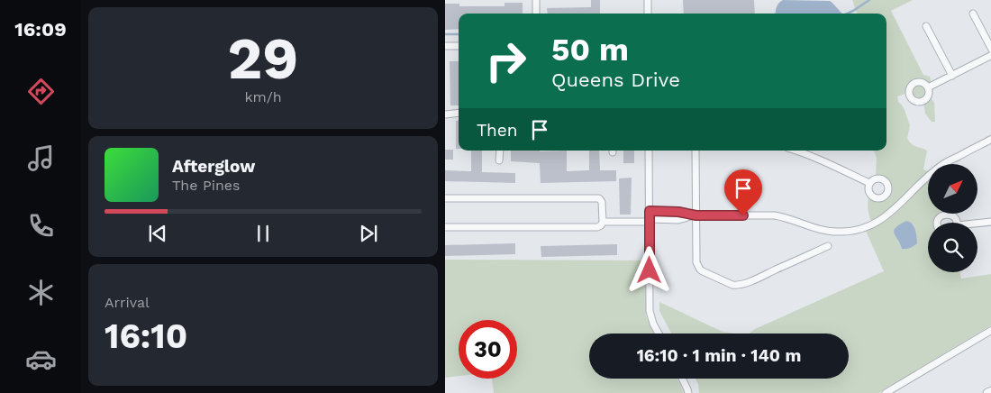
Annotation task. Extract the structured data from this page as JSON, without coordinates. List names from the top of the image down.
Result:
{
  "north": "top right",
  "page": {
    "tabs": "16:09",
    "tile": [
      ["29", "km/h"],
      ["Arrival", "16:10"]
    ],
    "turn": ["50 m", "Queens Drive"],
    "then": "Then",
    "song": ["Afterglow", "The Pines"],
    "limit": "30",
    "trip": "16:10 · 1 min · 140 m"
  }
}
